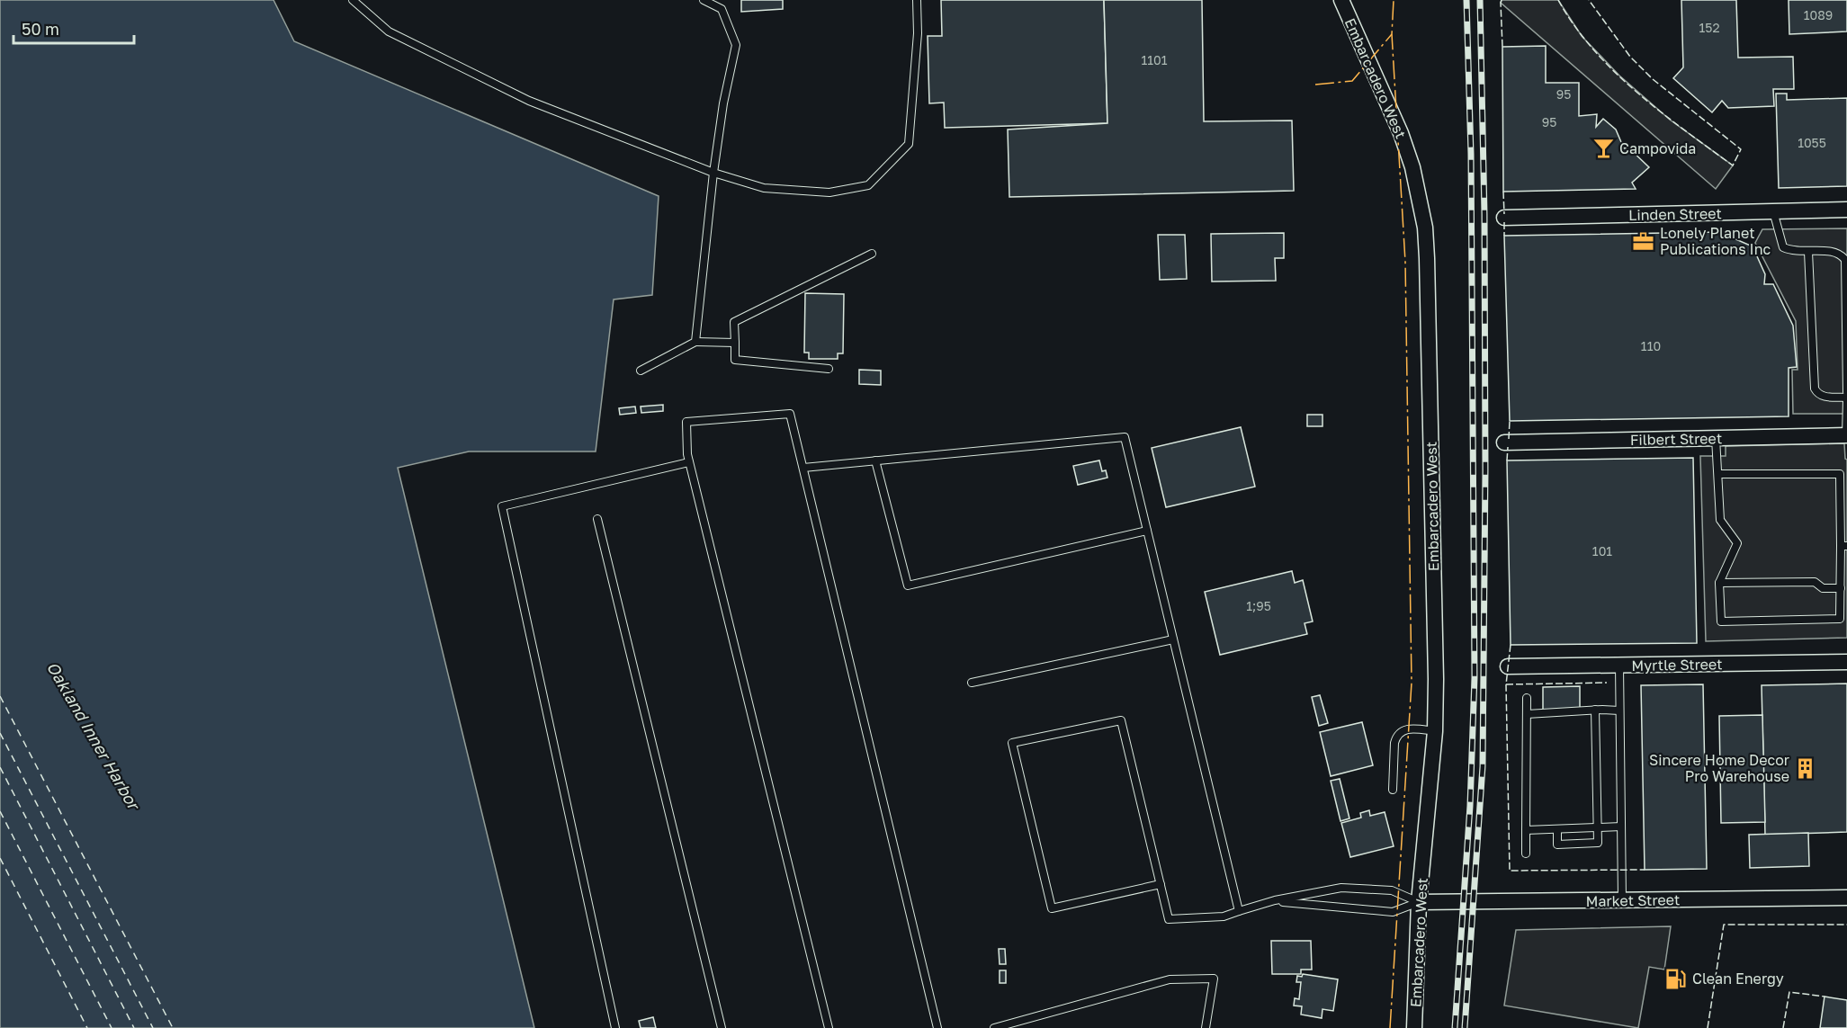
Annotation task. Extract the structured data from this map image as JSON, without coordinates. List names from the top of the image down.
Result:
{
  "streets": {
    "street": [
      "Embarcadero West",
      "Linden Street",
      "Filbert Street",
      "Myrtle Street",
      "Market Street"
    ]
  },
  "crossings": [
    ["Embarcadero West", "Market Street"]
  ],
  "water": ["Oakland Inner Harbor"],
  "places": {
    "bar": ["Campovida"],
    "office": ["Lonely Planet Publications Inc"],
    "building": ["Sincere Home Decor Pro Warehouse"],
    "fuel station": ["Clean Energy"]
  },
  "house_numbers": [
    "1089",
    "152",
    "1101",
    "95",
    "95",
    "1055",
    "110",
    "101",
    "1;95"
  ],
  "scale_bar": "50 m"
}
